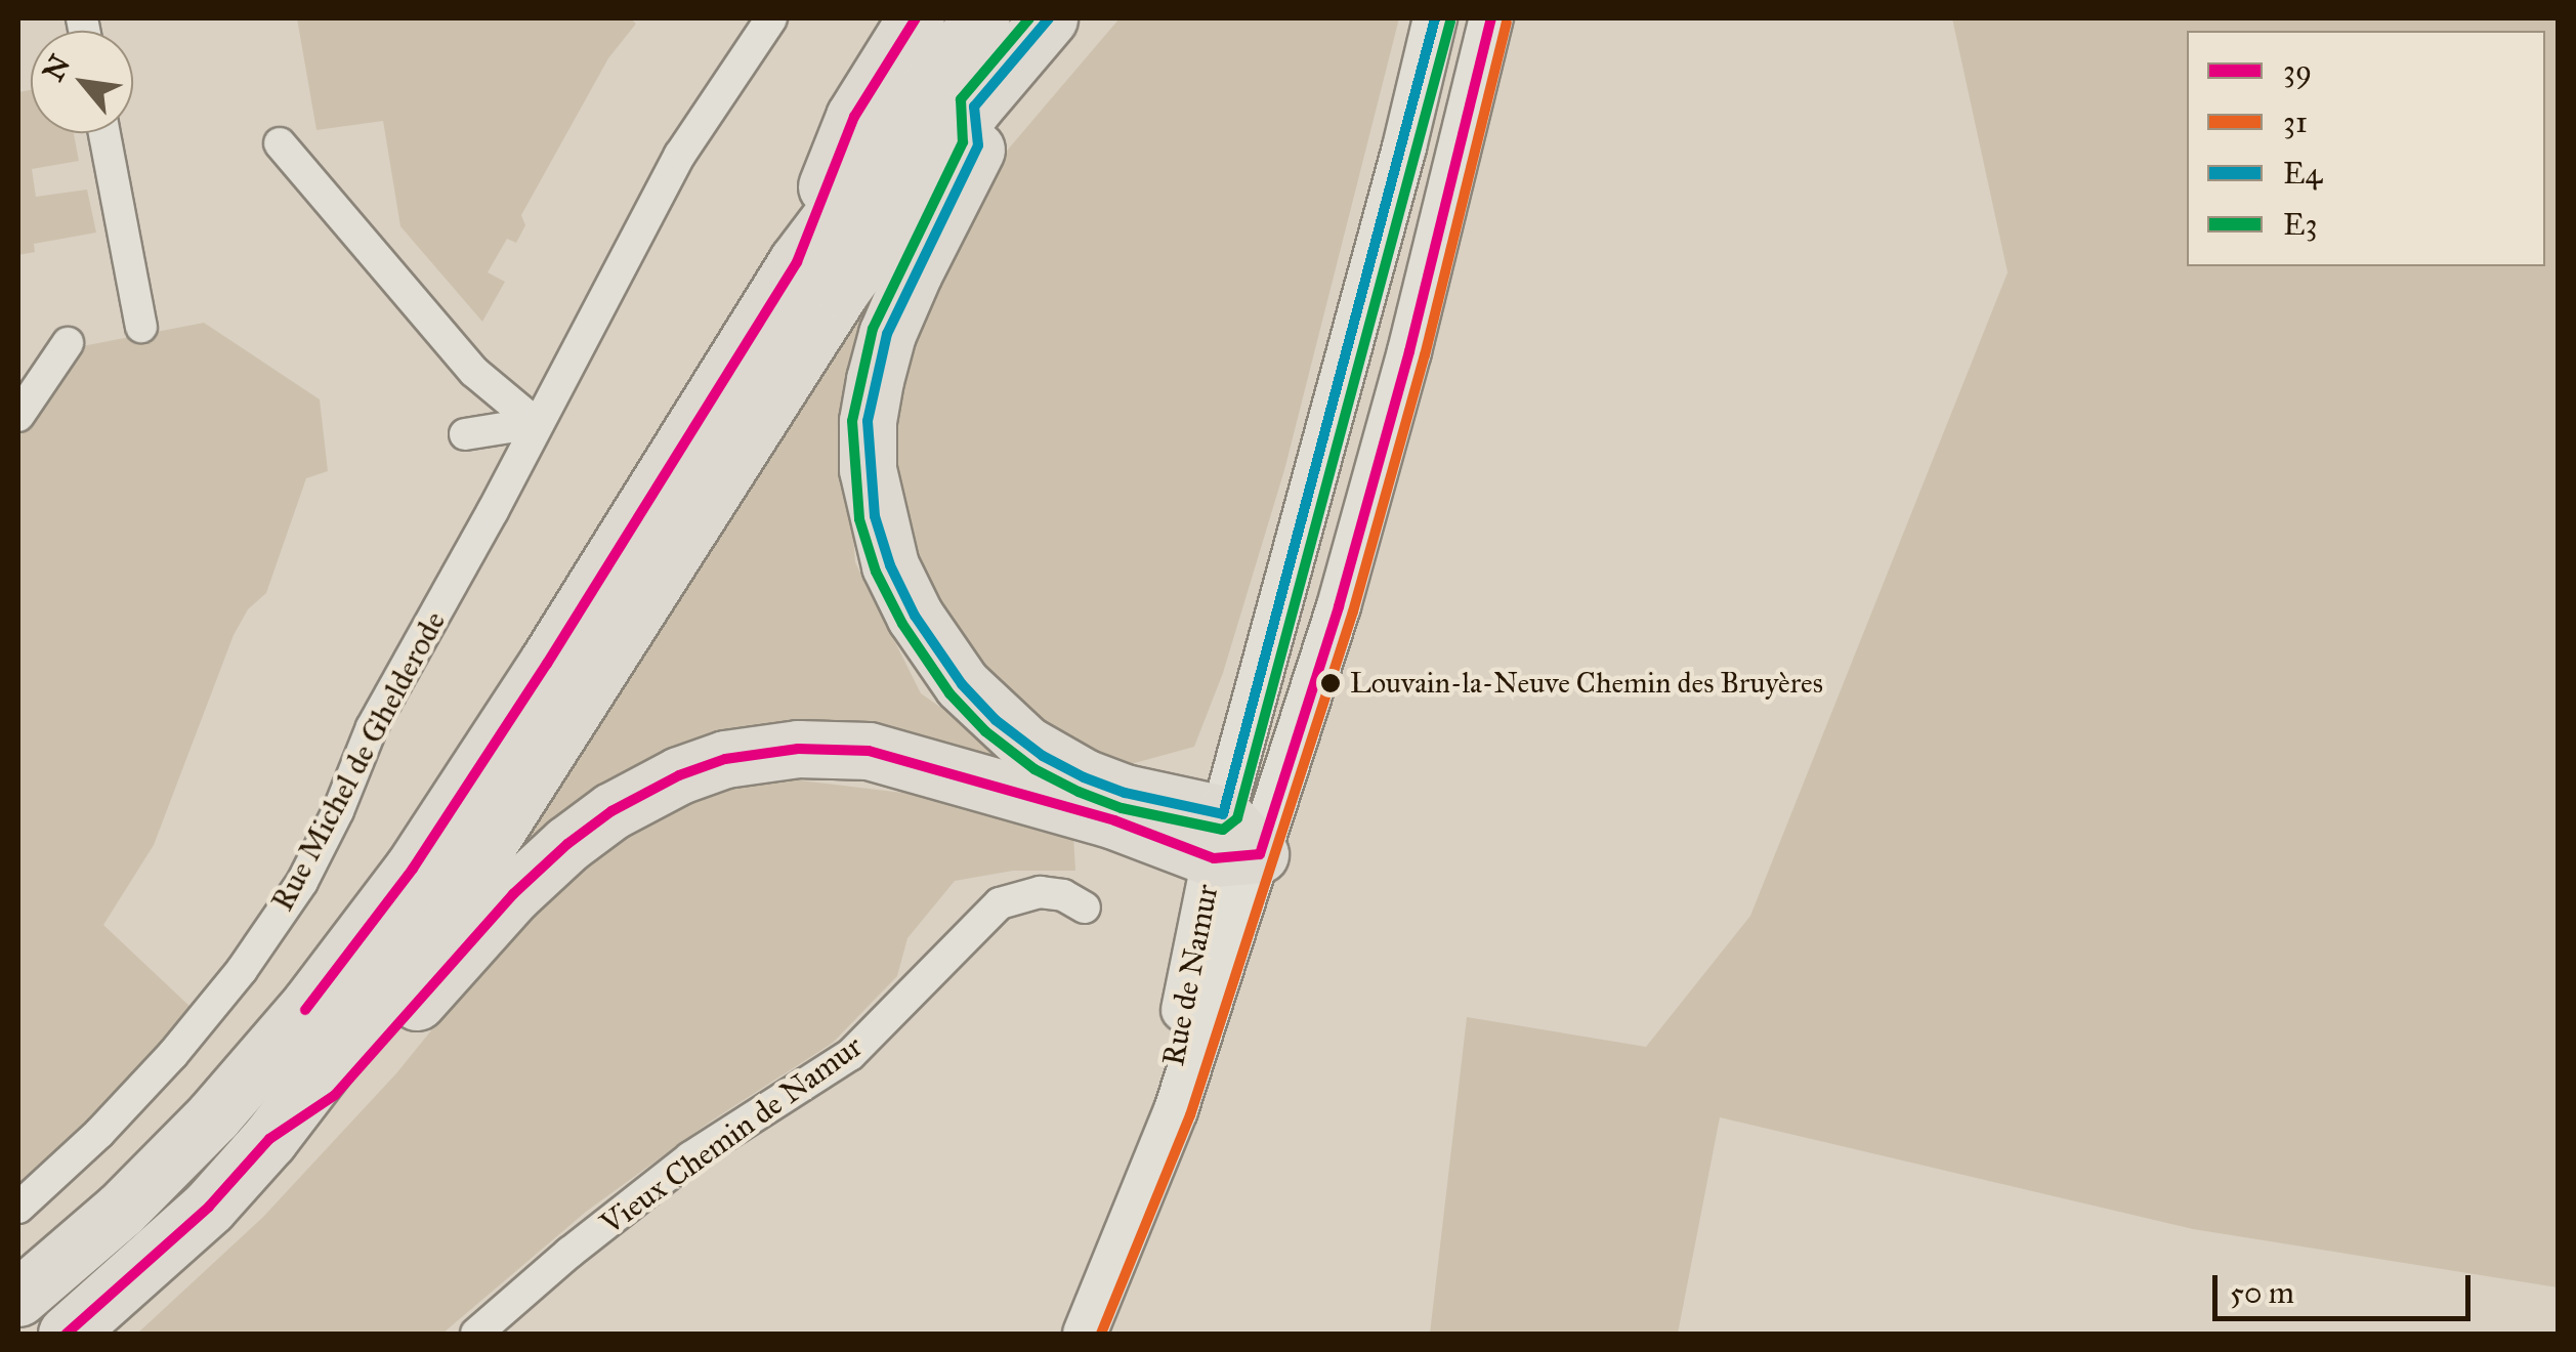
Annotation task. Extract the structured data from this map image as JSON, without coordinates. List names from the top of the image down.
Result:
{
  "streets": {
    "main road": ["Rue de Namur"],
    "street": ["Rue Michel de Ghelderode", "Vieux Chemin de Namur"]
  },
  "places": ["Louvain-la-Neuve Chemin des Bruyères"],
  "lines": [
    "transit line 39",
    "transit line E4",
    "transit line E3",
    "transit line 31"
  ],
  "legend": [
    "39",
    "31",
    "E4",
    "E3"
  ],
  "scale_bar": "50 m",
  "north": "top left"
}
